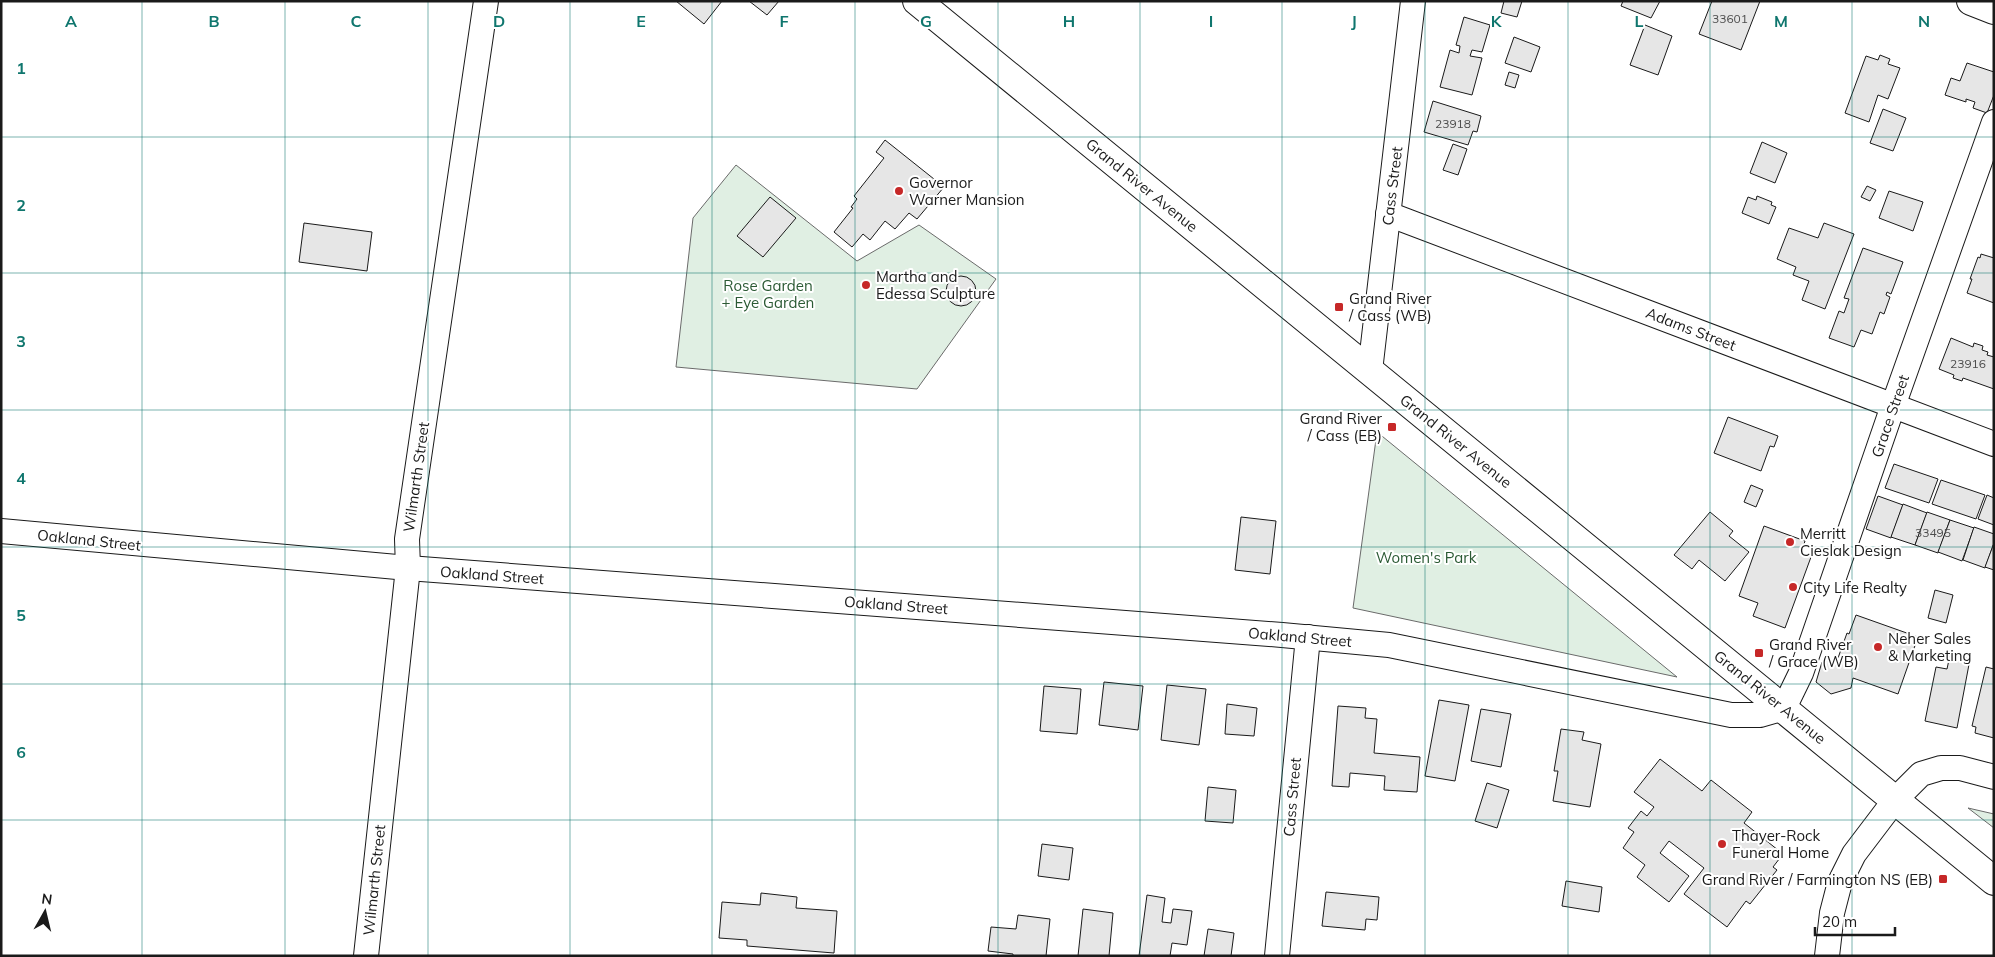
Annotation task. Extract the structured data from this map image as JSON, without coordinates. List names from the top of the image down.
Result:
{
  "streets": {
    "main road": ["Grand River Avenue"],
    "street": [
      "Cass Street",
      "Adams Street",
      "Grace Street",
      "Wilmarth Street",
      "Oakland Street"
    ]
  },
  "crossings": [
    ["Grand River Avenue", "Cass Street"],
    ["Grand River Avenue", "Grace Street"],
    ["Grand River Avenue", "Oakland Street"],
    ["Cass Street", "Adams Street"],
    ["Cass Street", "Oakland Street"],
    ["Adams Street", "Grace Street"],
    ["Grace Street", "Oakland Street"],
    ["Wilmarth Street", "Oakland Street"]
  ],
  "parks": ["Rose Garden + Eye Garden", "Women's Park"],
  "places": {
    "other": [
      "Governor Warner Mansion",
      "Martha and Edessa Sculpture",
      "Merritt Cieslak Design",
      "City Life Realty",
      "Neher Sales & Marketing",
      "Thayer-Rock Funeral Home"
    ],
    "transit": [
      "Grand River / Cass (WB)",
      "Grand River / Cass (EB)",
      "Grand River / Grace (WB)",
      "Grand River / Farmington NS (EB)"
    ]
  },
  "house_numbers": [
    "33601",
    "23918",
    "23916",
    "33495"
  ],
  "scale_bar": "20 m",
  "north": "top",
  "grid": {
    "columns": [
      "A",
      "B",
      "C",
      "D",
      "E",
      "F",
      "G",
      "H",
      "I",
      "J",
      "K",
      "L",
      "M",
      "N"
    ],
    "rows": [
      "1",
      "2",
      "3",
      "4",
      "5",
      "6"
    ]
  }
}
